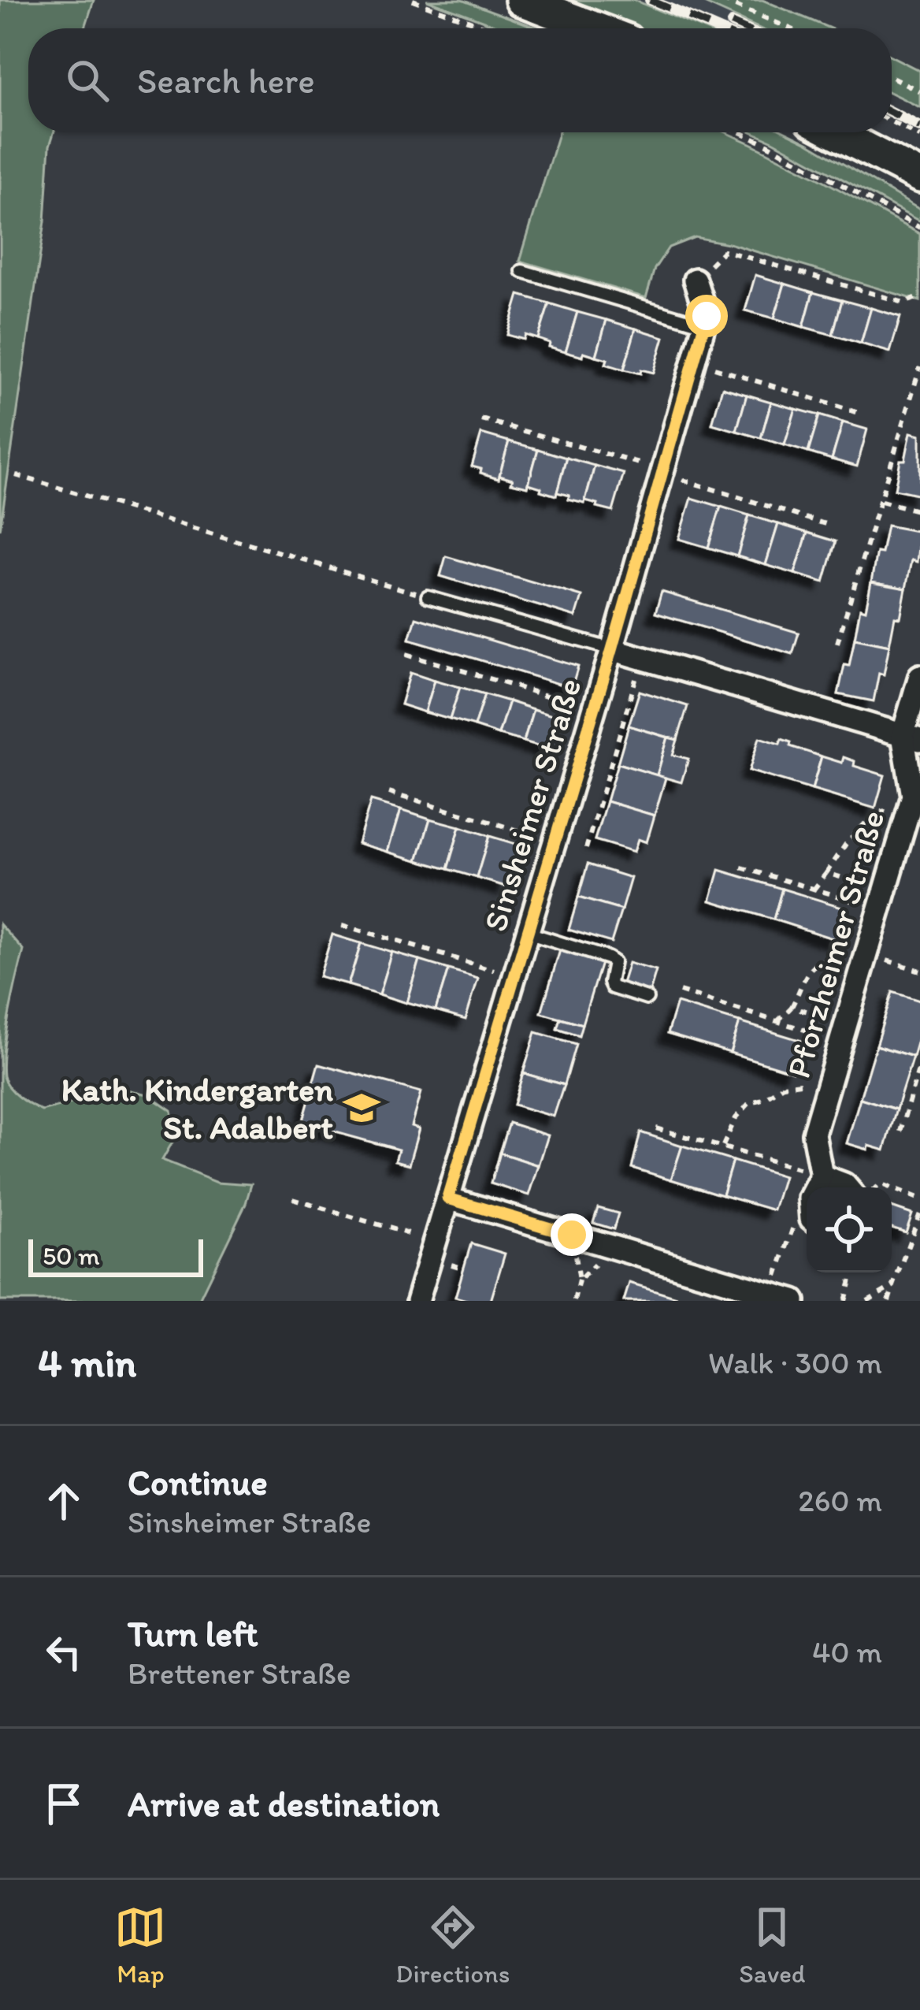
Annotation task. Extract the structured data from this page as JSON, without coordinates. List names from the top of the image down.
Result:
{
  "streets": {
    "street": ["Sinsheimer Straße", "Pforzheimer Straße"]
  },
  "places": {
    "school or university": ["Kath. Kindergarten St. Adalbert"]
  },
  "scale_bar": "50 m",
  "page": {
    "search": "Search here",
    "scale": "50 m",
    "heading": ["4 min", "Walk · 300 m"],
    "list": [
      ["Continue", "Sinsheimer Straße", "260 m"],
      ["Turn left", "Brettener Straße", "40 m"],
      "Arrive at destination"
    ],
    "nav": ["Map", "Directions", "Saved"]
  }
}
